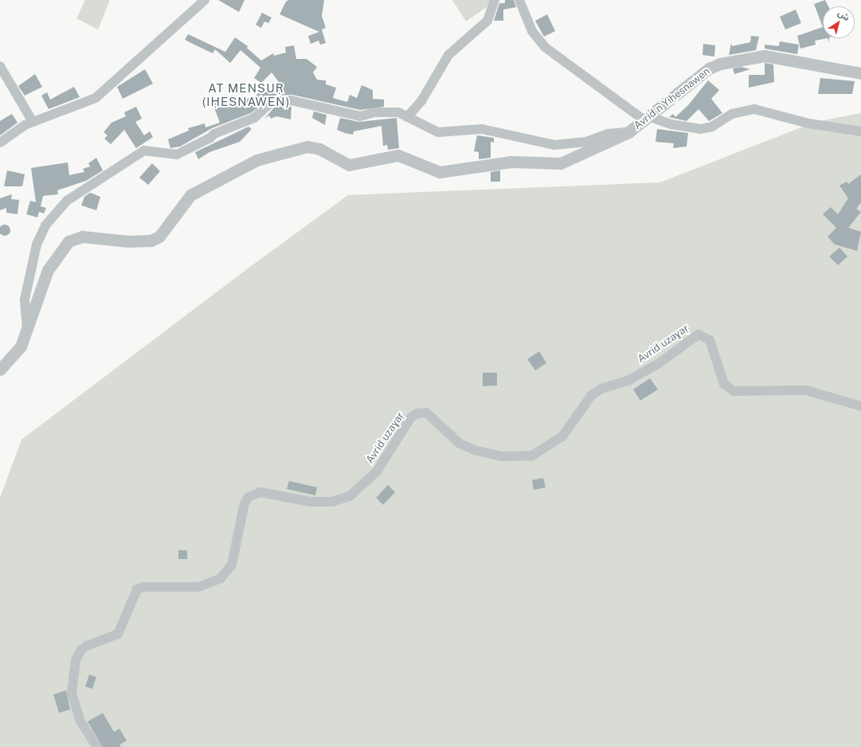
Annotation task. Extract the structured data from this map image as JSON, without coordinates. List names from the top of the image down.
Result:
{
  "streets": {
    "street": ["Avrid n Yiḥesnawen", "Avrid uzaɣaṛ"]
  },
  "districts": ["AT MENSUṚ (IḤESNAWEN)"],
  "north": "top right"
}
